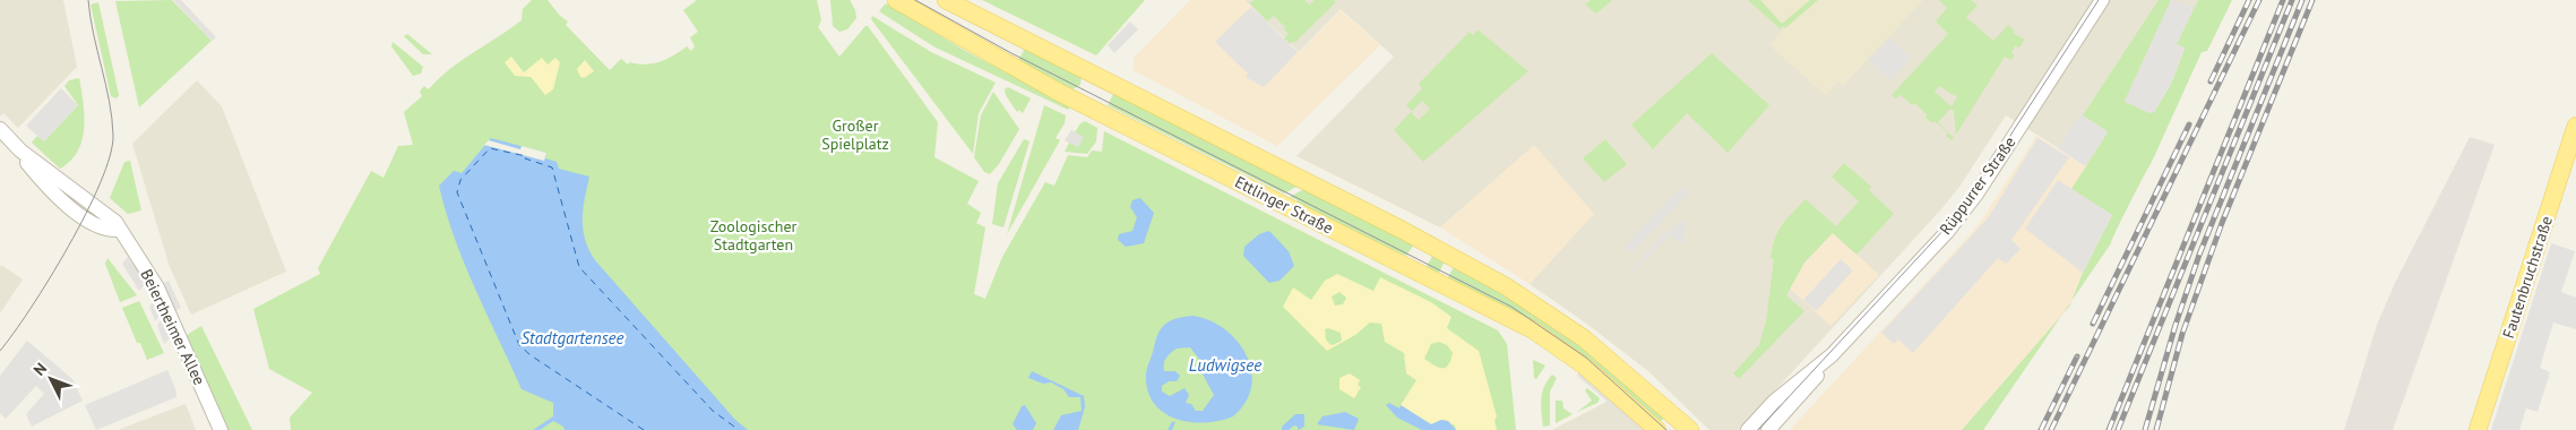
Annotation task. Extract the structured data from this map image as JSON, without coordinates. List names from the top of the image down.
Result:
{
  "streets": {
    "main road": ["Ettlinger Straße", "Fautenbruchstraße"],
    "street": ["Rüppurrer Straße", "Beiertheimer Allee"]
  },
  "water": ["Stadtgartensee", "Ludwigsee"],
  "parks": ["Großer Spielplatz", "Zoologischer Stadtgarten"],
  "north": "top left"
}
